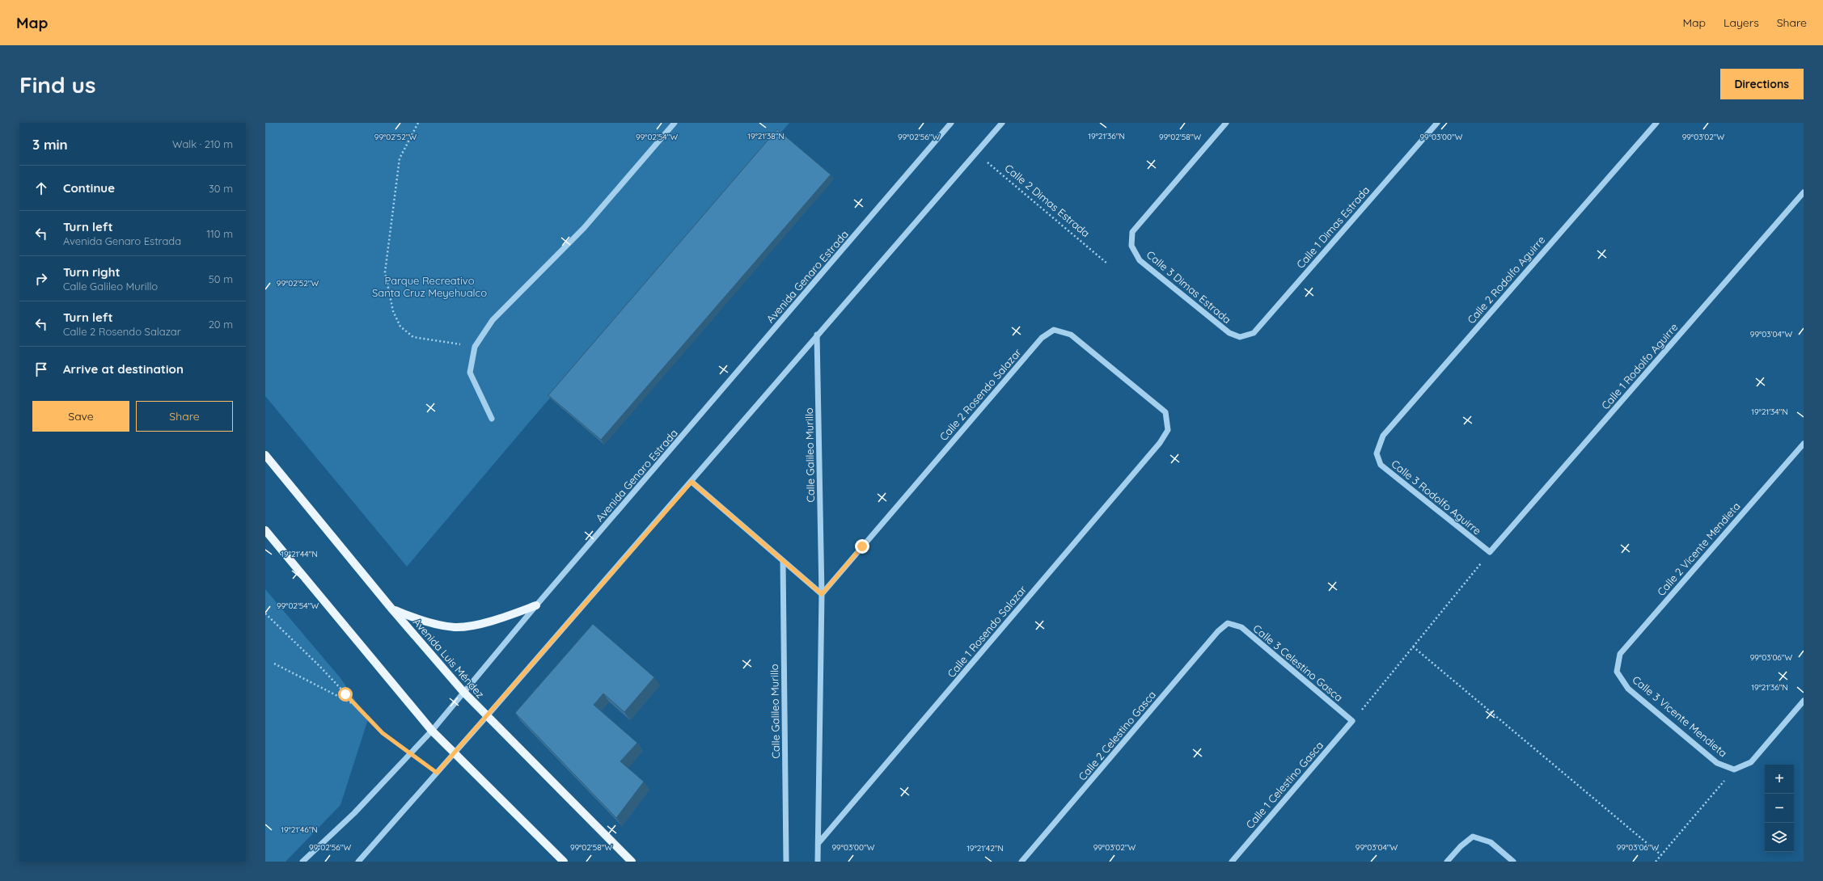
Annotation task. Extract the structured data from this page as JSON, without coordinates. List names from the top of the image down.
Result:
{
  "streets": {
    "main road": ["Avenida Luis Méndez"],
    "street": [
      "Calle 1 Dimas Estrada",
      "Avenida Genaro Estrada",
      "Calle 2 Rodolfo Aguirre",
      "Calle 3 Dimas Estrada",
      "Calle 1 Rodolfo Aguirre",
      "Calle 2 Rosendo Salazar",
      "Calle Galileo Murillo",
      "Calle 3 Rodolfo Aguirre",
      "Calle 2 Vicente Mendieta",
      "Calle 1 Rosendo Salazar",
      "Calle 3 Celestino Gasca",
      "Calle 3 Vicente Mendieta",
      "Calle 2 Celestino Gasca",
      "Calle 1 Celestino Gasca"
    ],
    "path": ["Calle 2 Dimas Estrada"]
  },
  "crossings": [
    ["Calle 1 Dimas Estrada", "Calle 3 Dimas Estrada"],
    ["Avenida Genaro Estrada", "Avenida Luis Méndez"],
    ["Calle 2 Rodolfo Aguirre", "Calle 3 Rodolfo Aguirre"],
    ["Calle 1 Rodolfo Aguirre", "Calle 3 Rodolfo Aguirre"],
    ["Calle 2 Rosendo Salazar", "Calle Galileo Murillo"],
    ["Calle 2 Rosendo Salazar", "Calle 1 Rosendo Salazar"],
    ["Calle Galileo Murillo", "Calle 1 Rosendo Salazar"],
    ["Calle 2 Vicente Mendieta", "Calle 3 Vicente Mendieta"],
    ["Calle 3 Celestino Gasca", "Calle 2 Celestino Gasca"],
    ["Calle 3 Celestino Gasca", "Calle 1 Celestino Gasca"]
  ],
  "parks": ["Parque Recreativo Santa Cruz Meyehualco"],
  "page": {
    "header": "Map",
    "nav": ["Map", "Layers", "Share"],
    "buttons": [
      "Directions",
      ["Save", "Share"]
    ],
    "title": "Find us",
    "heading": ["3 min", "Walk · 210 m"],
    "list": [
      ["Continue", "30 m"],
      ["Turn left", "Avenida Genaro Estrada", "110 m"],
      ["Turn right", "Calle Galileo Murillo", "50 m"],
      ["Turn left", "Calle 2 Rosendo Salazar", "20 m"],
      "Arrive at destination"
    ],
    "map_buttons": ["+", "−"]
  },
  "coordinates": [
    "19°21'38\"N",
    "19°21'36\"N",
    "99°02'52\"W",
    "99°02'54\"W",
    "99°02'56\"W",
    "99°02'58\"W",
    "99°03'00\"W",
    "99°03'02\"W",
    "99°03'04\"W",
    "19°21'34\"N",
    "19°21'44\"N",
    "99°03'06\"W",
    "19°21'46\"N",
    "19°21'42\"N"
  ]
}
